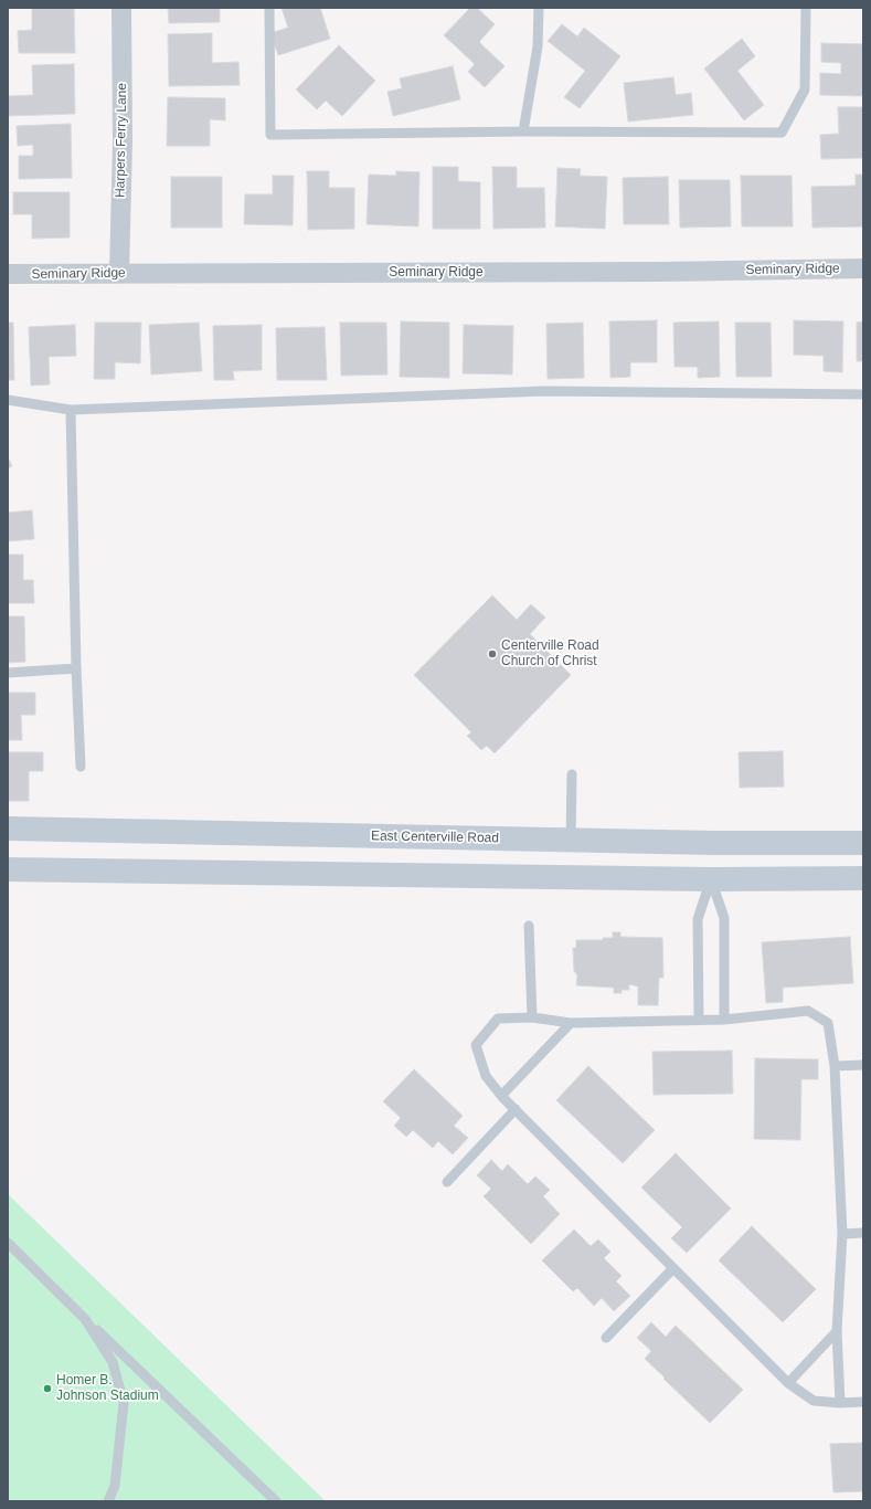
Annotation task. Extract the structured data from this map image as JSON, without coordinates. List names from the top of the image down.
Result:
{
  "streets": {
    "main road": ["East Centerville Road"],
    "street": ["Harpers Ferry Lane", "Seminary Ridge"]
  },
  "crossings": [
    ["Harpers Ferry Lane", "Seminary Ridge"]
  ],
  "places": ["Centerville Road Church of Christ", "Homer B. Johnson Stadium"]
}
